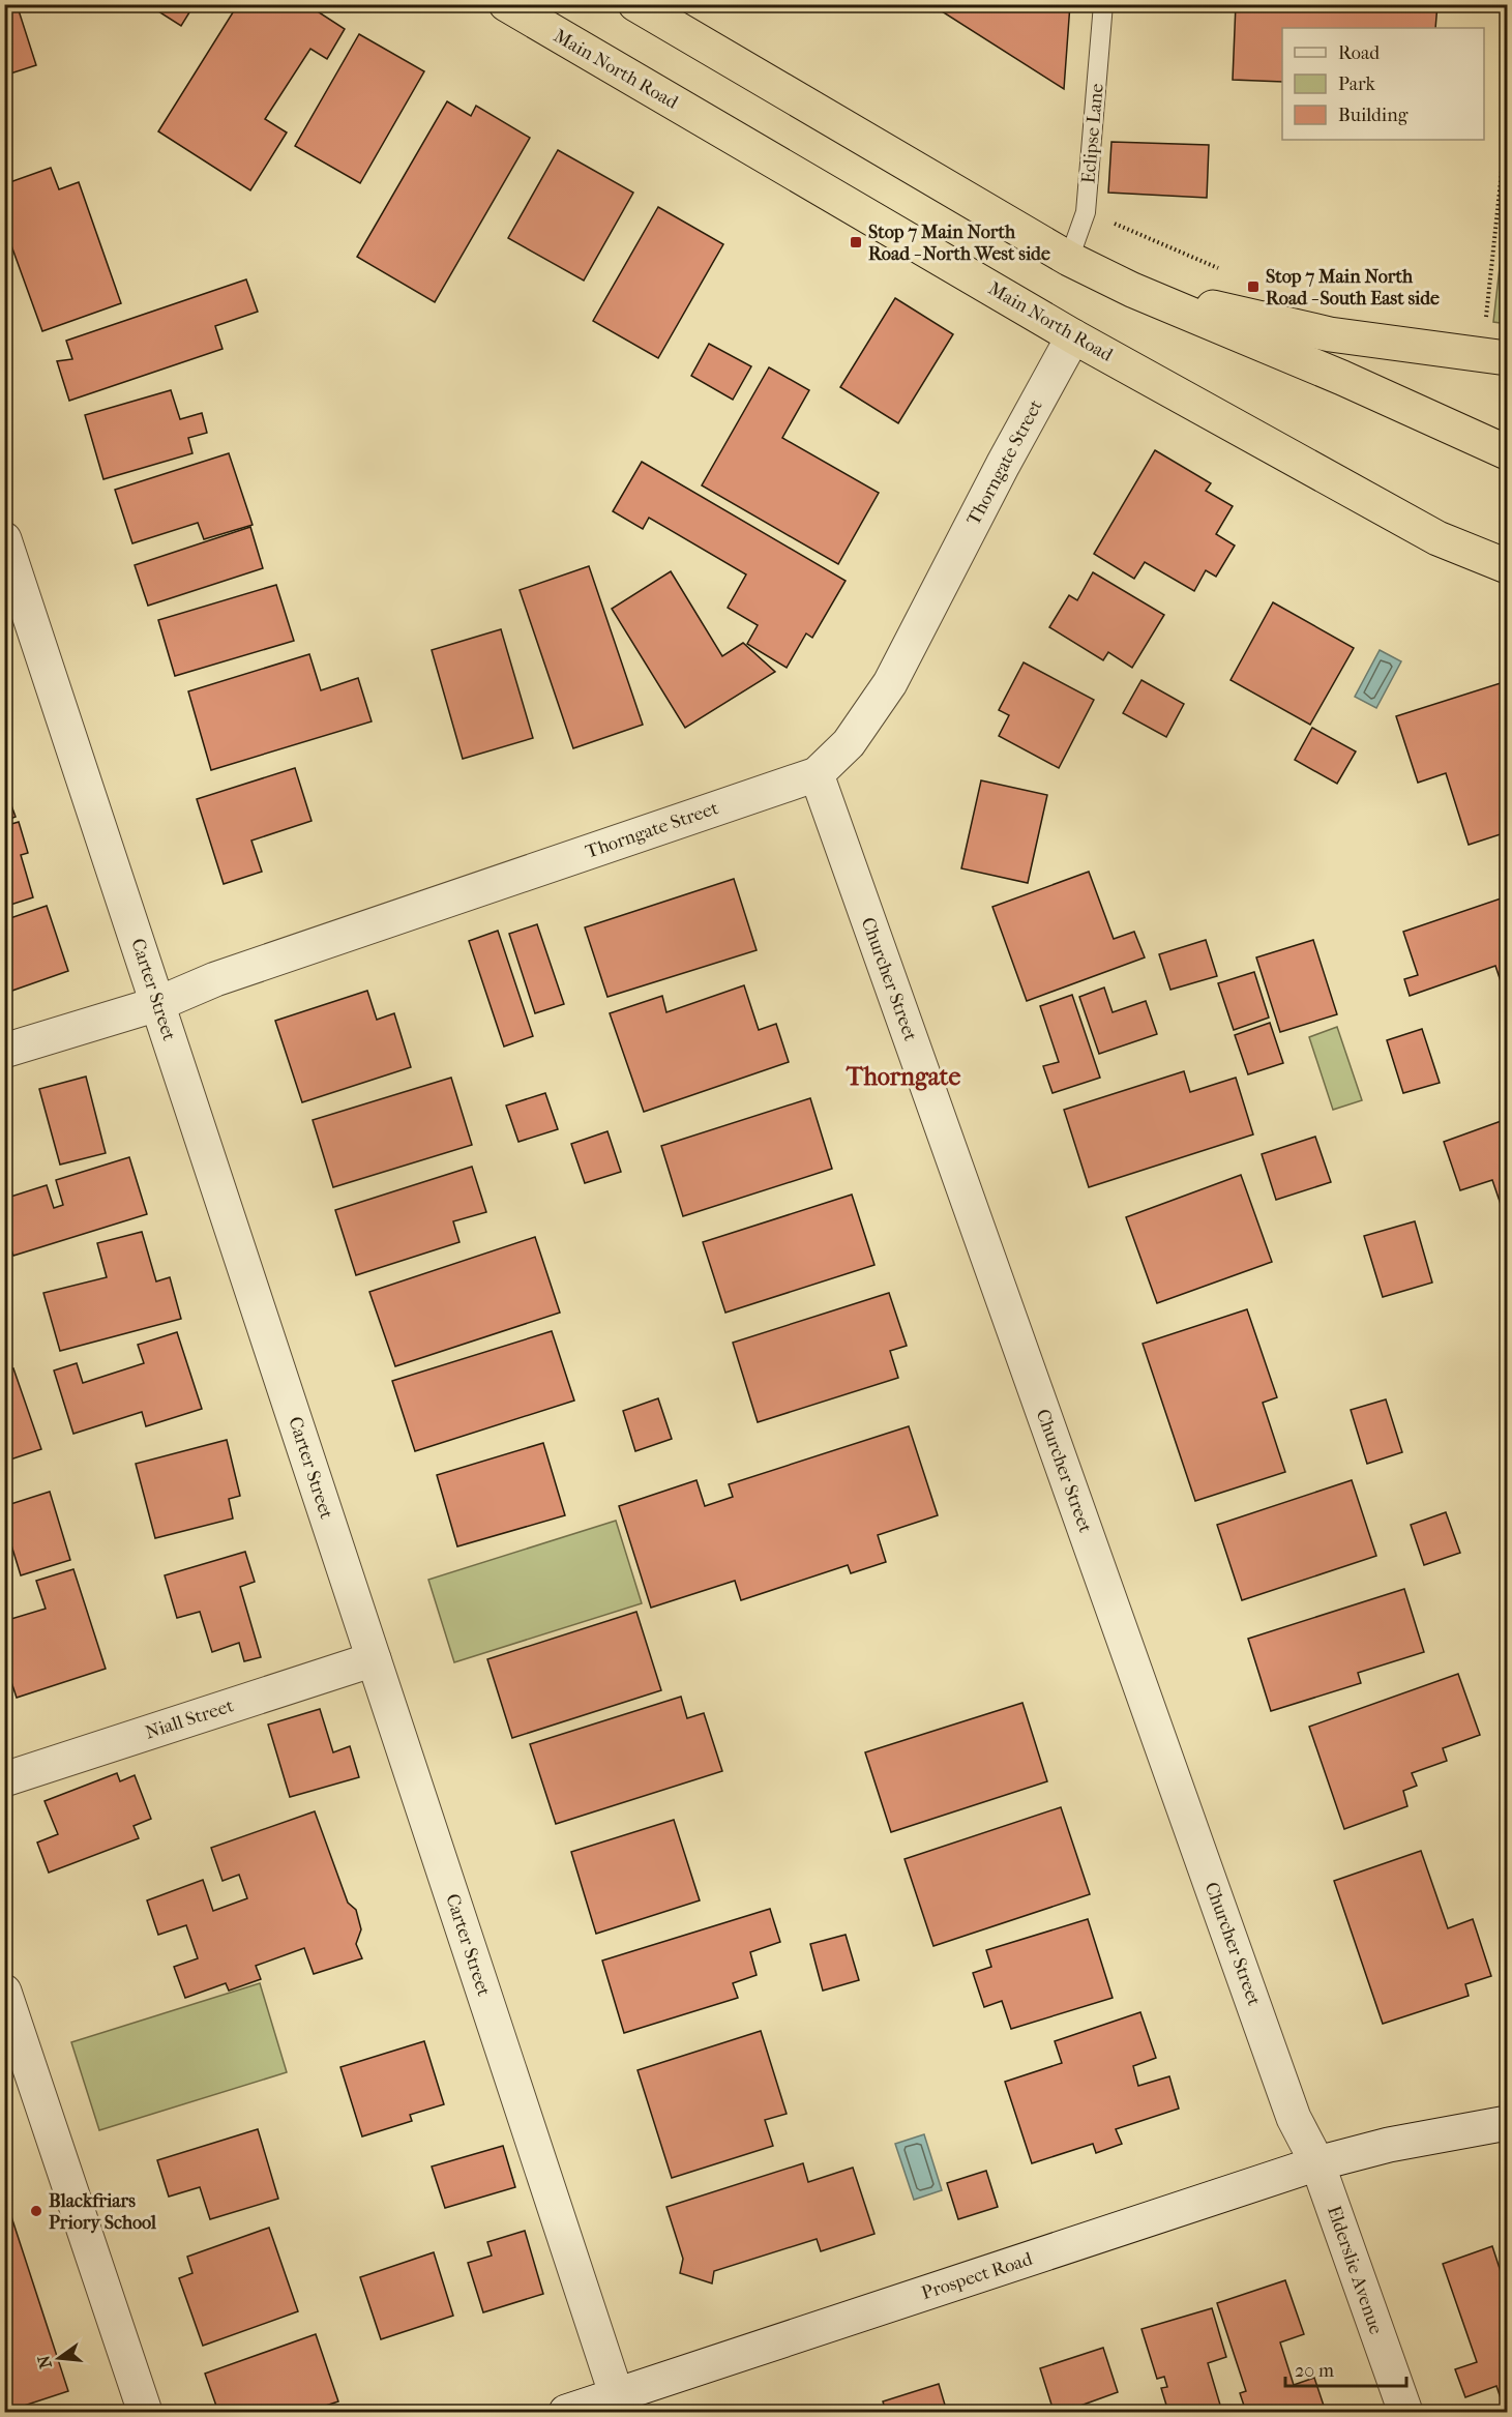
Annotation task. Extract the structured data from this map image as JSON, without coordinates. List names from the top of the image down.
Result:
{
  "streets": {
    "highway": ["Main North Road"],
    "street": [
      "Thorngate Street",
      "Churcher Street",
      "Carter Street",
      "Niall Street",
      "Elderslie Avenue",
      "Prospect Road"
    ],
    "lane": ["Eclipse Lane"]
  },
  "crossings": [
    ["Main North Road", "Thorngate Street"],
    ["Thorngate Street", "Churcher Street"],
    ["Thorngate Street", "Carter Street"],
    ["Churcher Street", "Elderslie Avenue"],
    ["Churcher Street", "Prospect Road"],
    ["Carter Street", "Niall Street"],
    ["Carter Street", "Prospect Road"],
    ["Elderslie Avenue", "Prospect Road"]
  ],
  "districts": ["Thorngate"],
  "places": {
    "transit": ["Stop 7 Main North Road - North West side", "Stop 7 Main North Road - South East side"],
    "other": ["Blackfriars Priory School"]
  },
  "legend": ["Road", "Park", "Building"],
  "scale_bar": "20 m",
  "north": "left"
}
